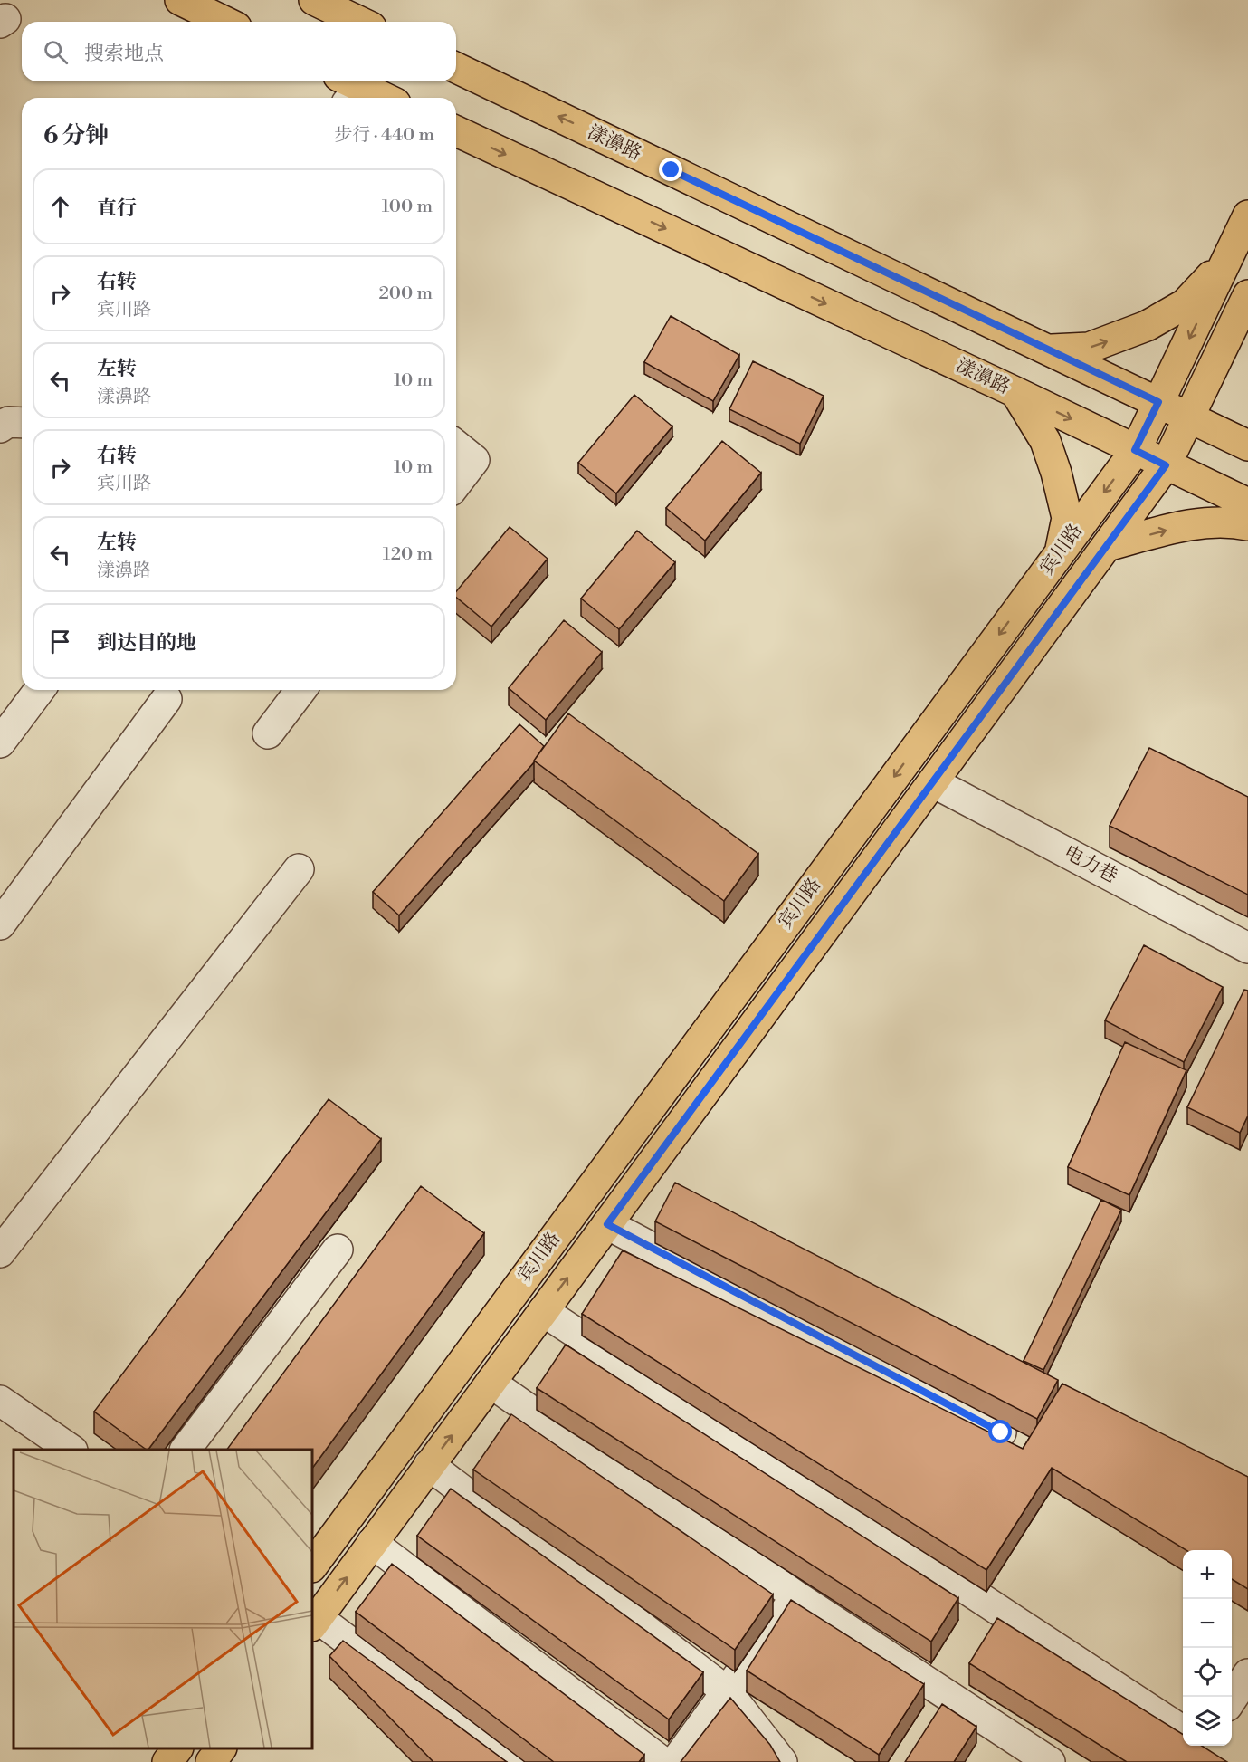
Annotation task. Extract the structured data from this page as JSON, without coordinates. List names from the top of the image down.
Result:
{
  "streets": {
    "main road": ["漾濞路", "宾川路"],
    "street": ["电力巷"]
  },
  "crossings": [
    ["漾濞路", "宾川路"],
    ["宾川路", "电力巷"]
  ],
  "page": {
    "search": "搜索地点",
    "heading": ["6 分钟", "步行 · 440 m"],
    "list": [
      ["直行", "100 m"],
      ["右转", "宾川路", "200 m"],
      ["左转", "漾濞路", "10 m"],
      ["右转", "宾川路", "10 m"],
      ["左转", "漾濞路", "120 m"],
      "到达目的地"
    ],
    "map_buttons": ["+", "−"]
  }
}
